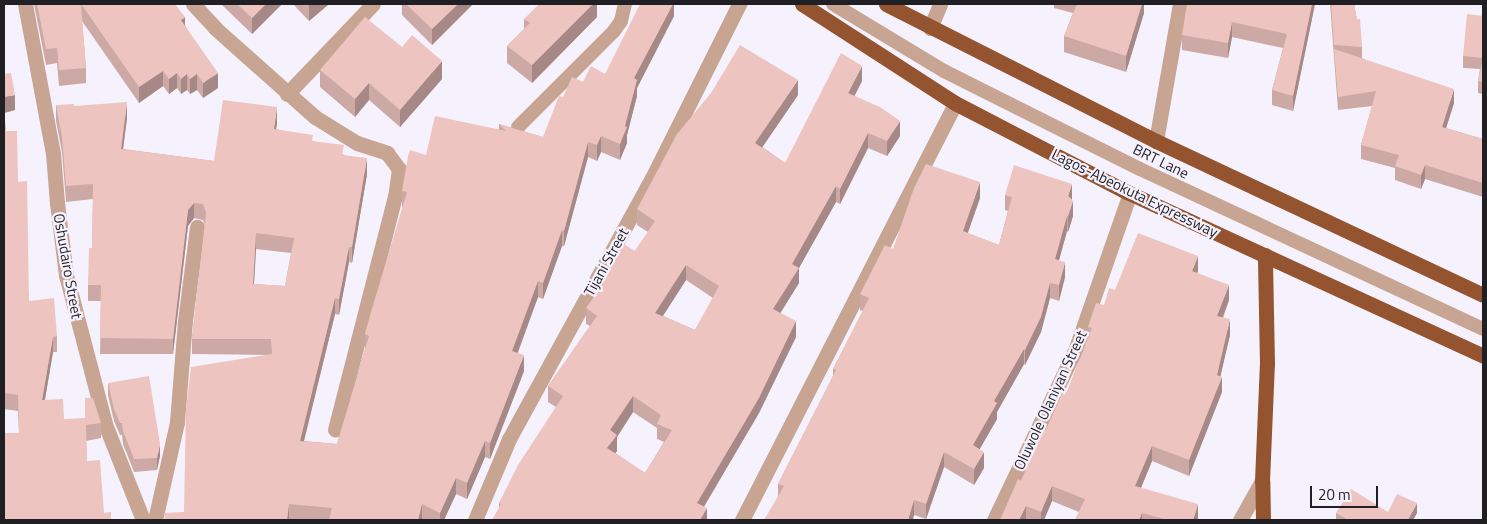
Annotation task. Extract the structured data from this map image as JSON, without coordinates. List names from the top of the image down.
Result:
{
  "streets": {
    "highway": ["Lagos-Abeokuta Expressway"],
    "street": ["Tijani Street", "Oshudairo Street", "Oluwole Olaniyan Street"],
    "lane": ["BRT Lane"]
  },
  "crossings": [
    ["Lagos-Abeokuta Expressway", "Oluwole Olaniyan Street"]
  ],
  "scale_bar": "20 m"
}
